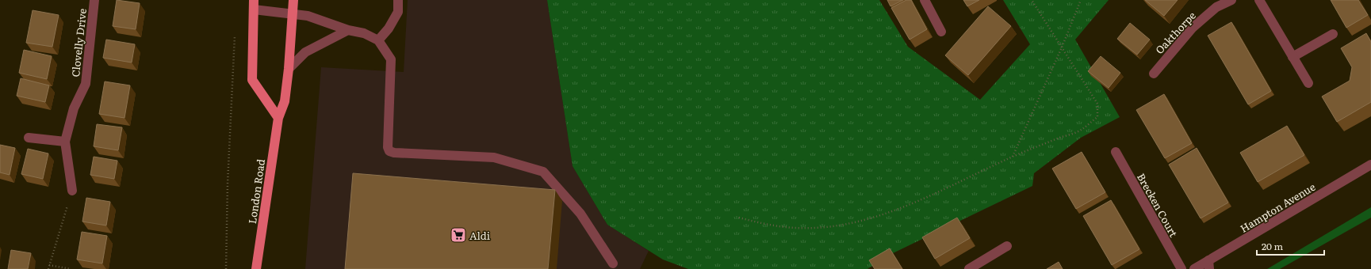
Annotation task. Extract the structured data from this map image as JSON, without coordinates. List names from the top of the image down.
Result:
{
  "streets": {
    "main road": ["London Road"],
    "street": [
      "Oakthorpe",
      "Clovelly Drive",
      "Brecken Court",
      "Hampton Avenue"
    ]
  },
  "places": {
    "supermarket": ["Aldi"]
  },
  "scale_bar": "20 m"
}
